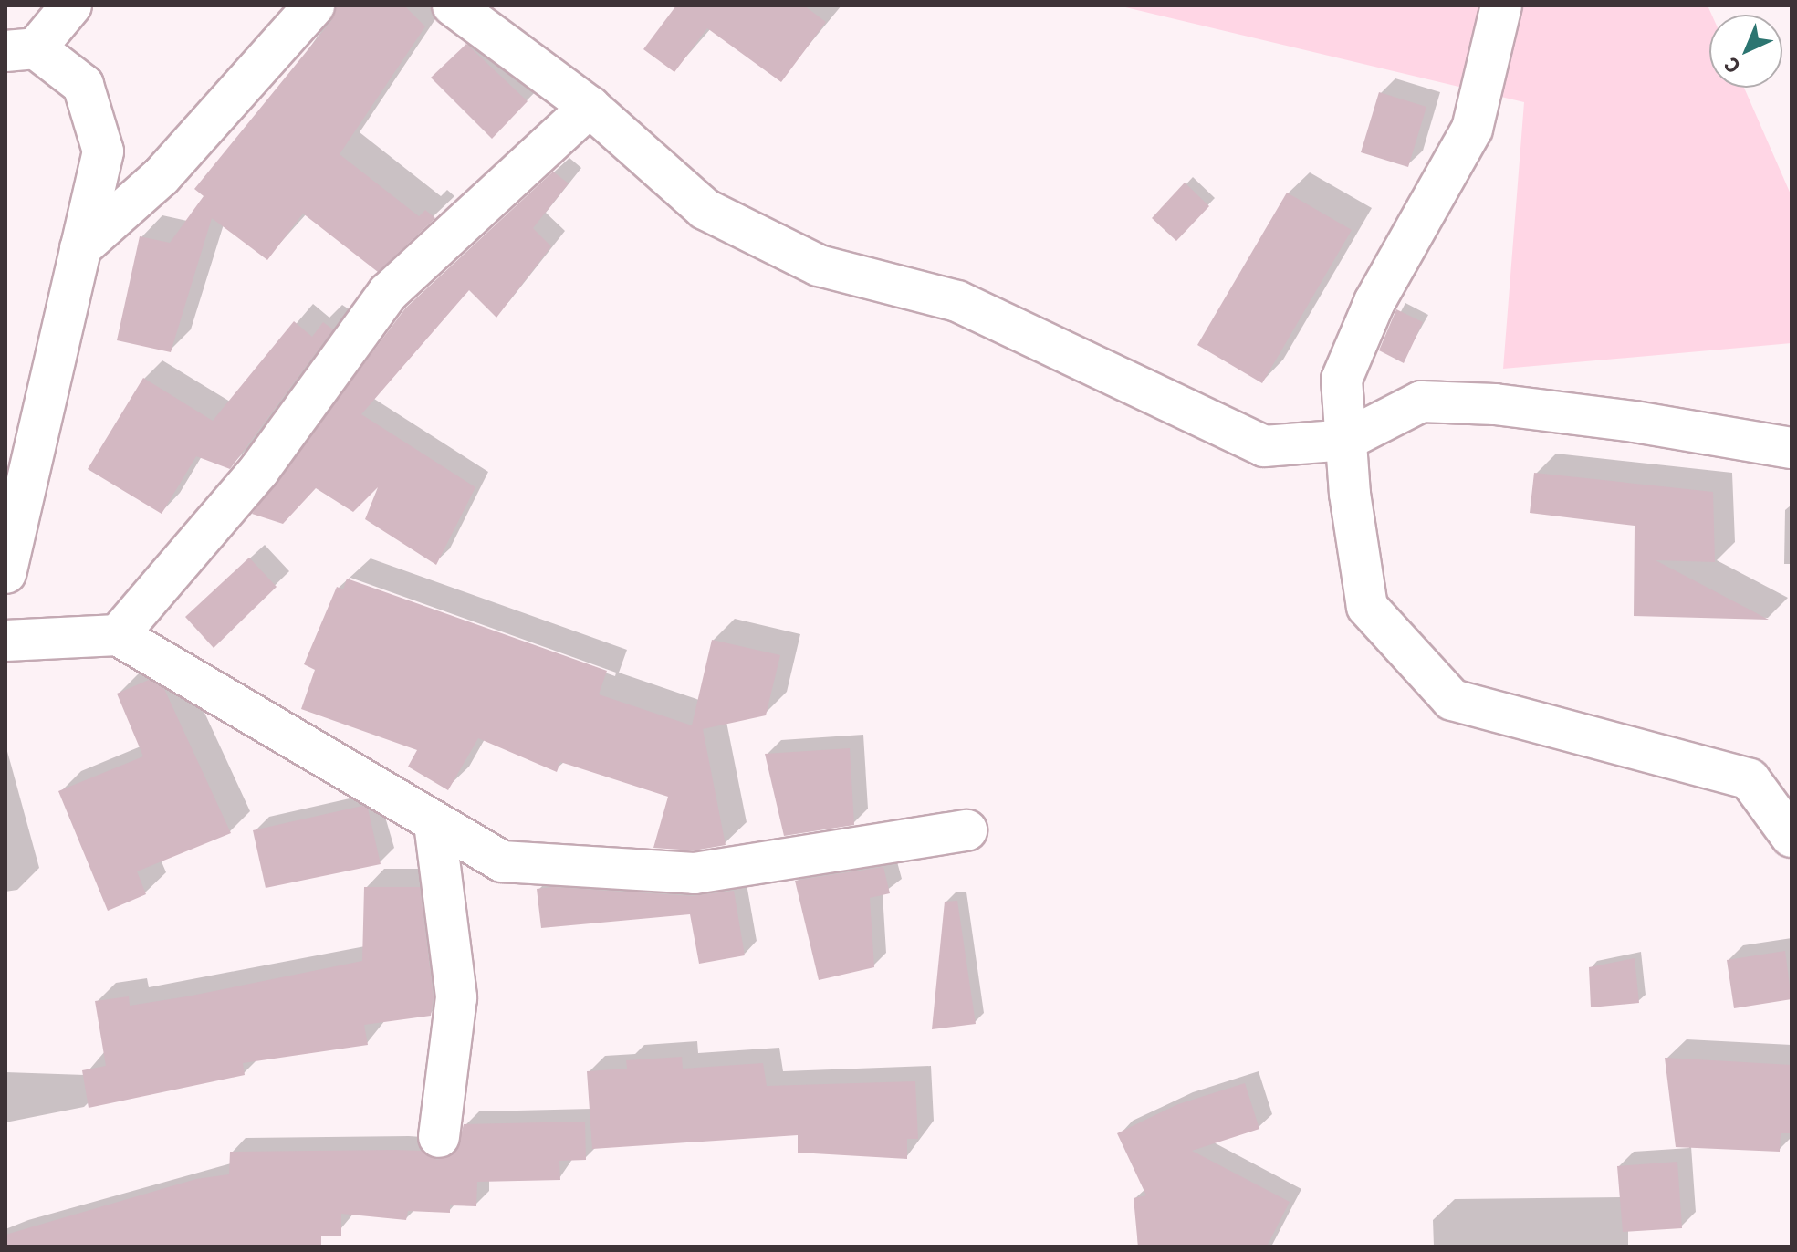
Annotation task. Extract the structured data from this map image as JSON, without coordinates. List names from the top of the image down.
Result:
{
  "north": "bottom left"
}
